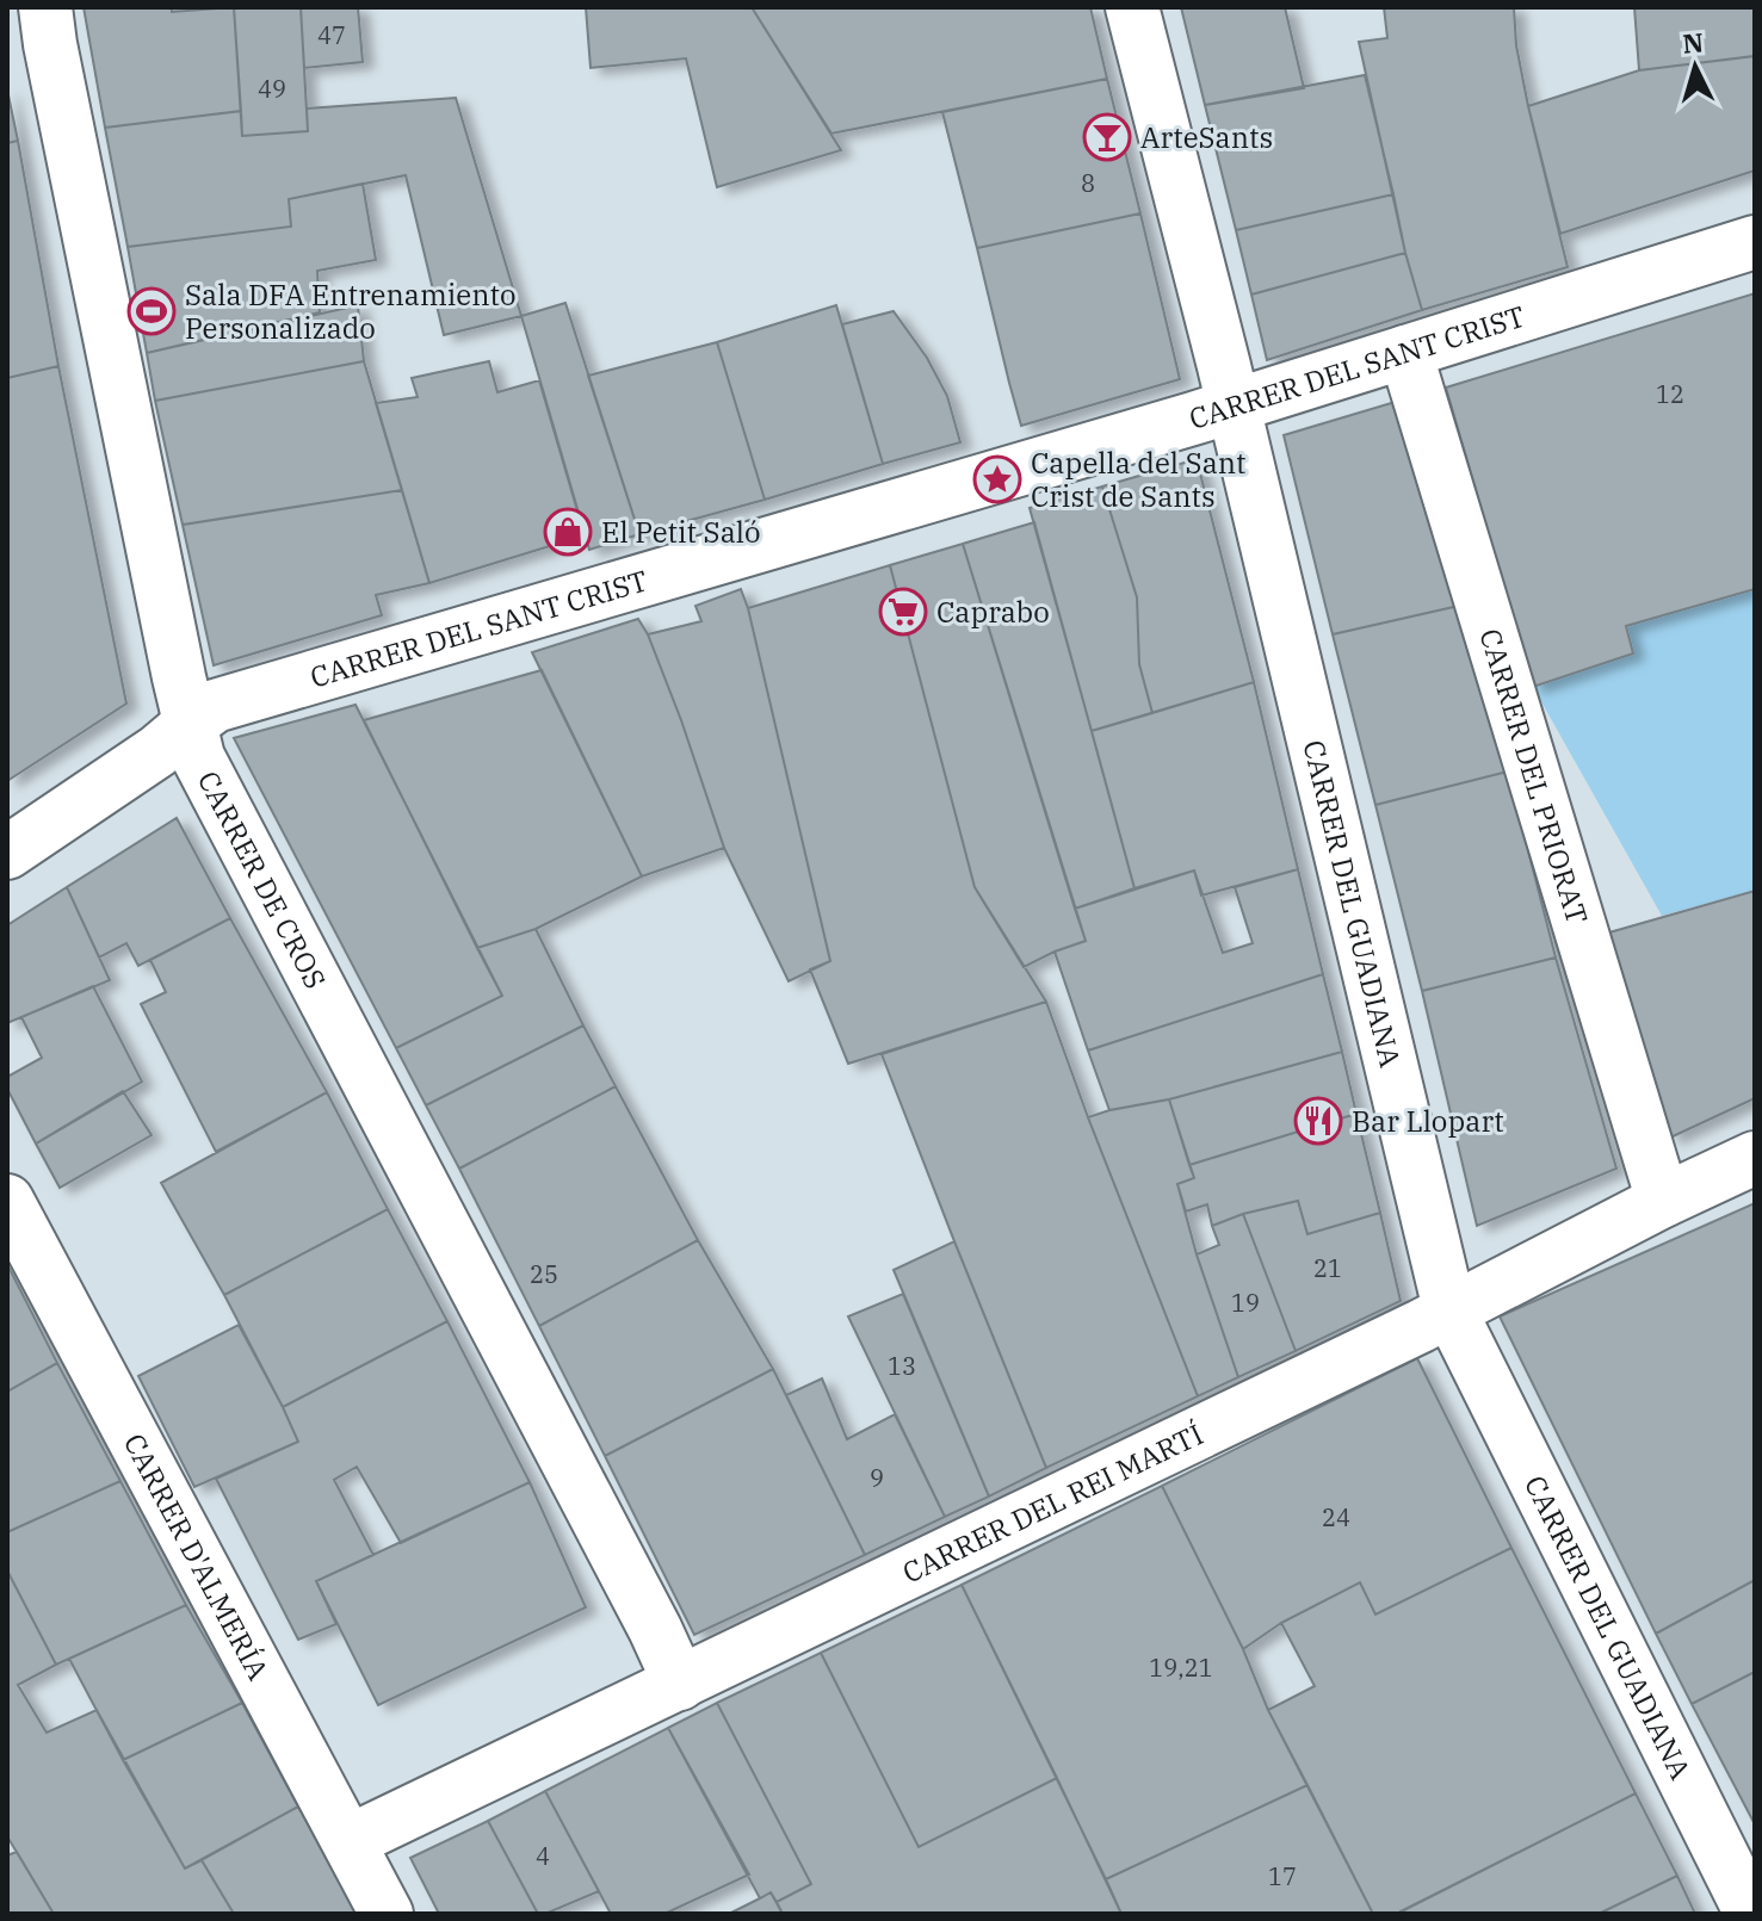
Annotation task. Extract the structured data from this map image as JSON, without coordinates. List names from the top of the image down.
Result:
{
  "streets": {
    "street": [
      "CARRER DEL SANT CRIST",
      "CARRER DEL PRIORAT",
      "CARRER DE CROS",
      "CARRER DEL GUADIANA",
      "CARRER DEL REI MARTÍ",
      "CARRER D'ALMERÍA"
    ]
  },
  "crossings": [
    ["CARRER DEL SANT CRIST", "CARRER DEL PRIORAT"],
    ["CARRER DEL SANT CRIST", "CARRER DE CROS"],
    ["CARRER DEL SANT CRIST", "CARRER DEL GUADIANA"],
    ["CARRER DEL PRIORAT", "CARRER DEL REI MARTÍ"],
    ["CARRER DE CROS", "CARRER DEL REI MARTÍ"],
    ["CARRER DEL GUADIANA", "CARRER DEL REI MARTÍ"],
    ["CARRER DEL REI MARTÍ", "CARRER D'ALMERÍA"]
  ],
  "places": {
    "bar": ["ArteSants"],
    "sports": ["Sala DFA Entrenamiento Personalizado"],
    "place": ["Capella del Sant Crist de Sants"],
    "shop": ["El Petit Saló"],
    "supermarket": ["Caprabo"],
    "restaurant": ["Bar Llopart"]
  },
  "house_numbers": [
    "47",
    "49",
    "8",
    "12",
    "21",
    "25",
    "19",
    "13",
    "9",
    "24",
    "19,21",
    "4",
    "17"
  ],
  "north": "top"
}
